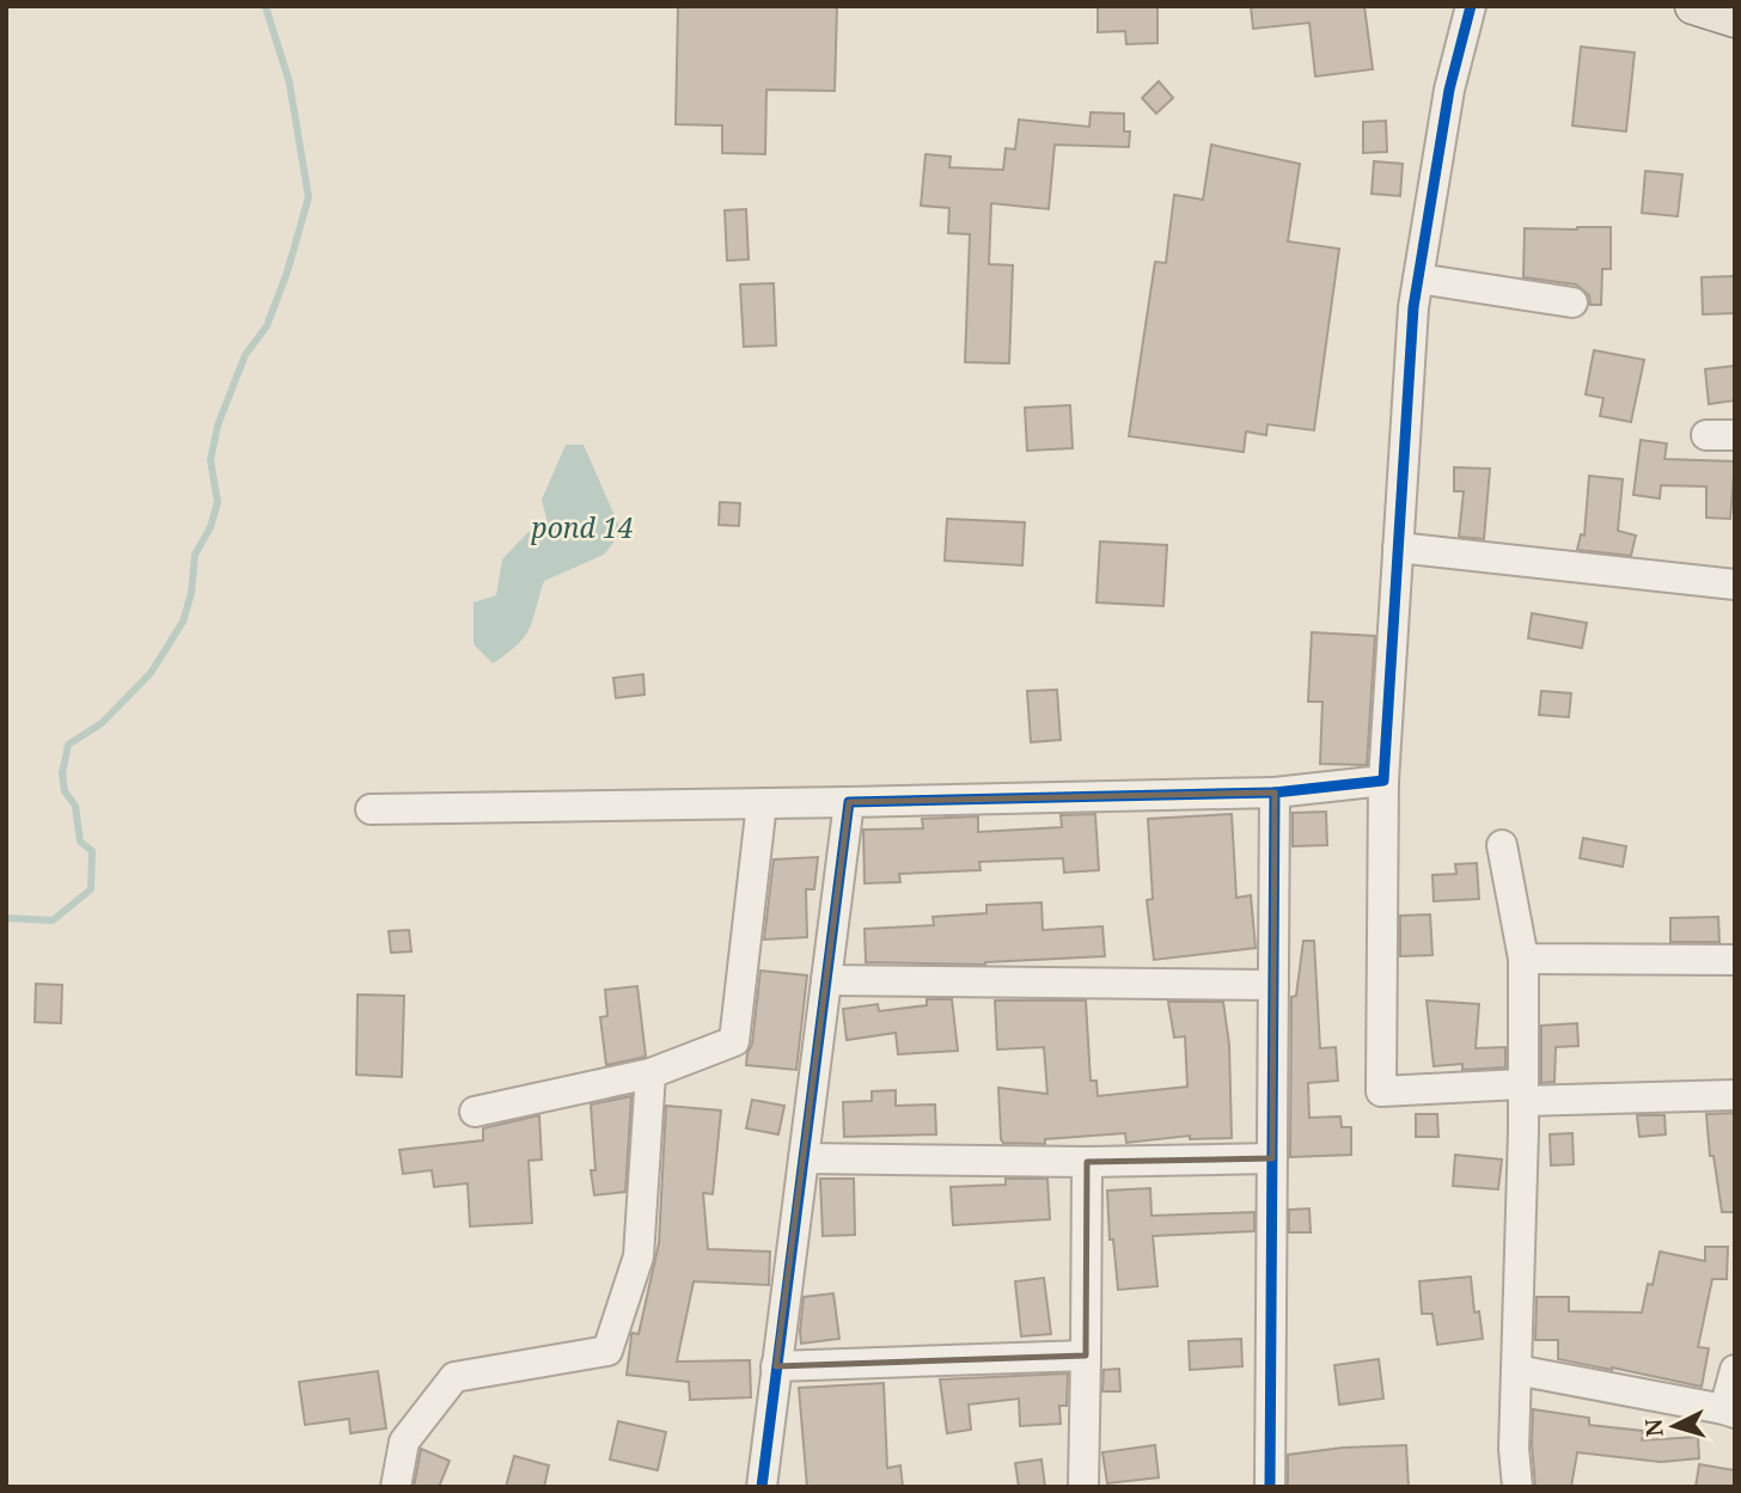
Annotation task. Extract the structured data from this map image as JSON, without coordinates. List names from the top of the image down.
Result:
{
  "water": ["pond 14"],
  "north": "left"
}
